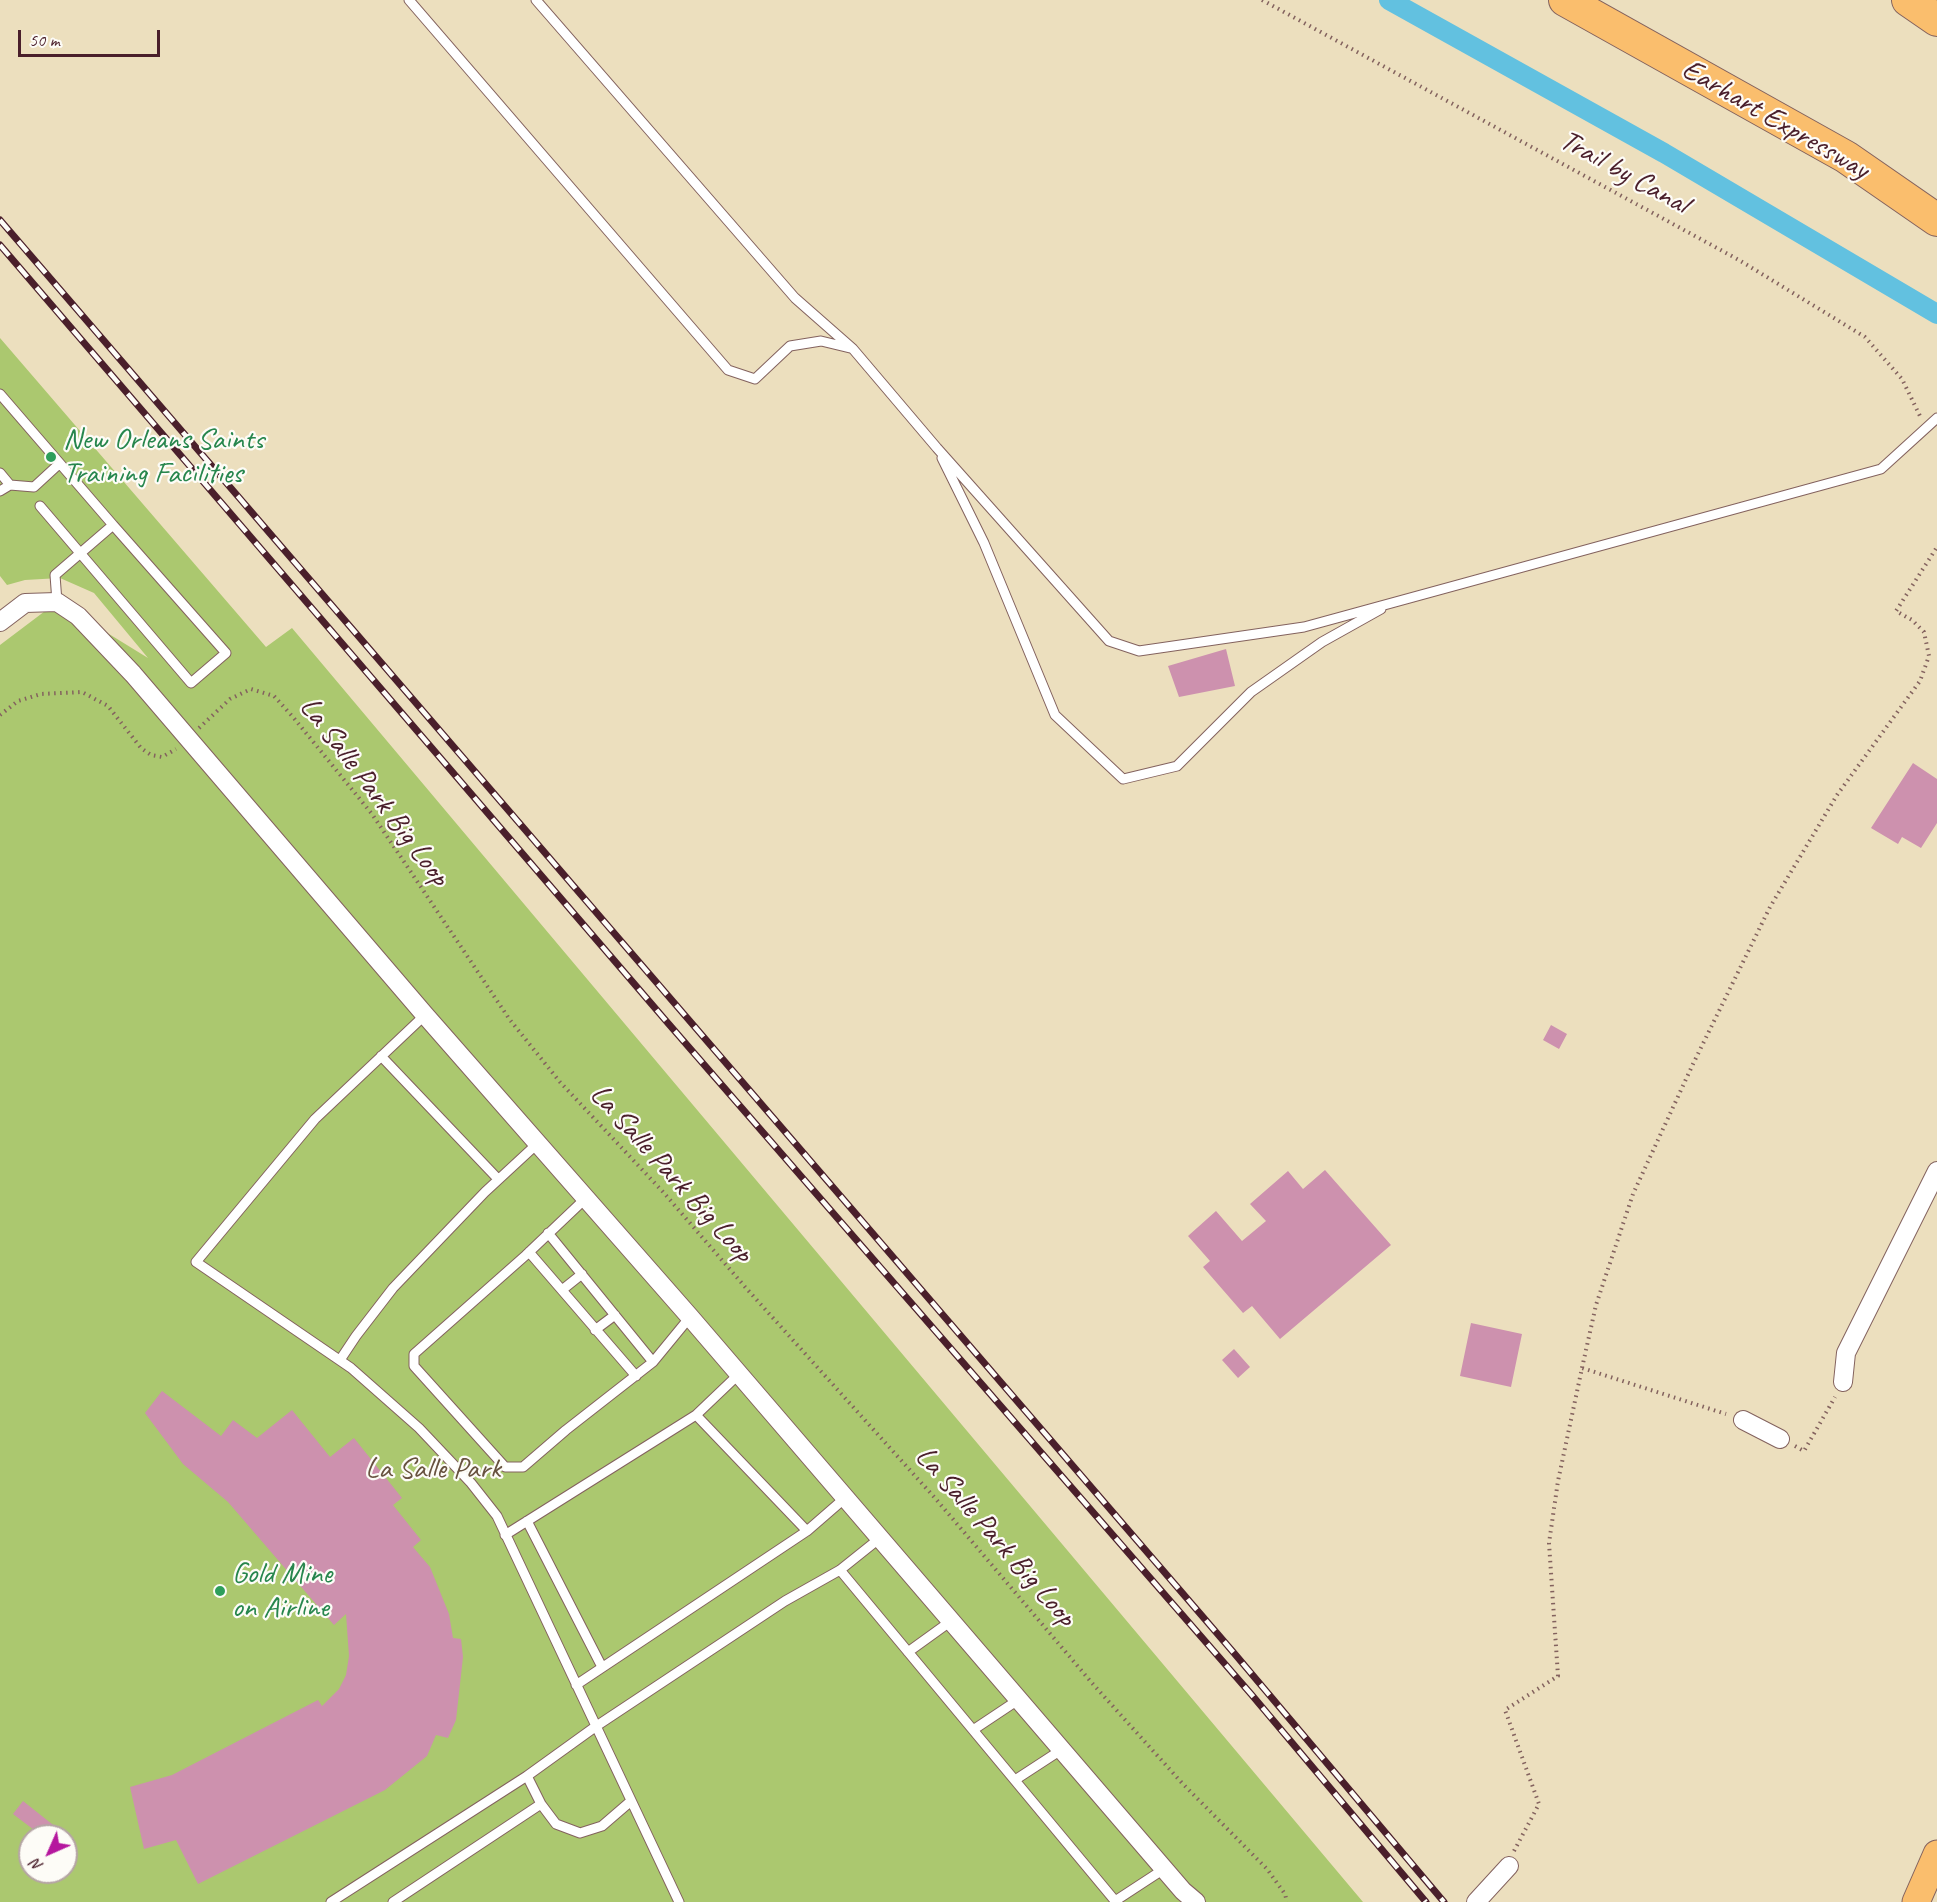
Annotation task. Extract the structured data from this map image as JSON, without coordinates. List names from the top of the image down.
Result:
{
  "streets": {
    "highway": ["Earhart Expressway"],
    "path": ["Trail by Canal", "La Salle Park Big Loop"]
  },
  "parks": ["La Salle Park"],
  "places": ["New Orleans Saints Training Facilities", "Gold Mine on Airline"],
  "scale_bar": "50 m",
  "north": "bottom left"
}
